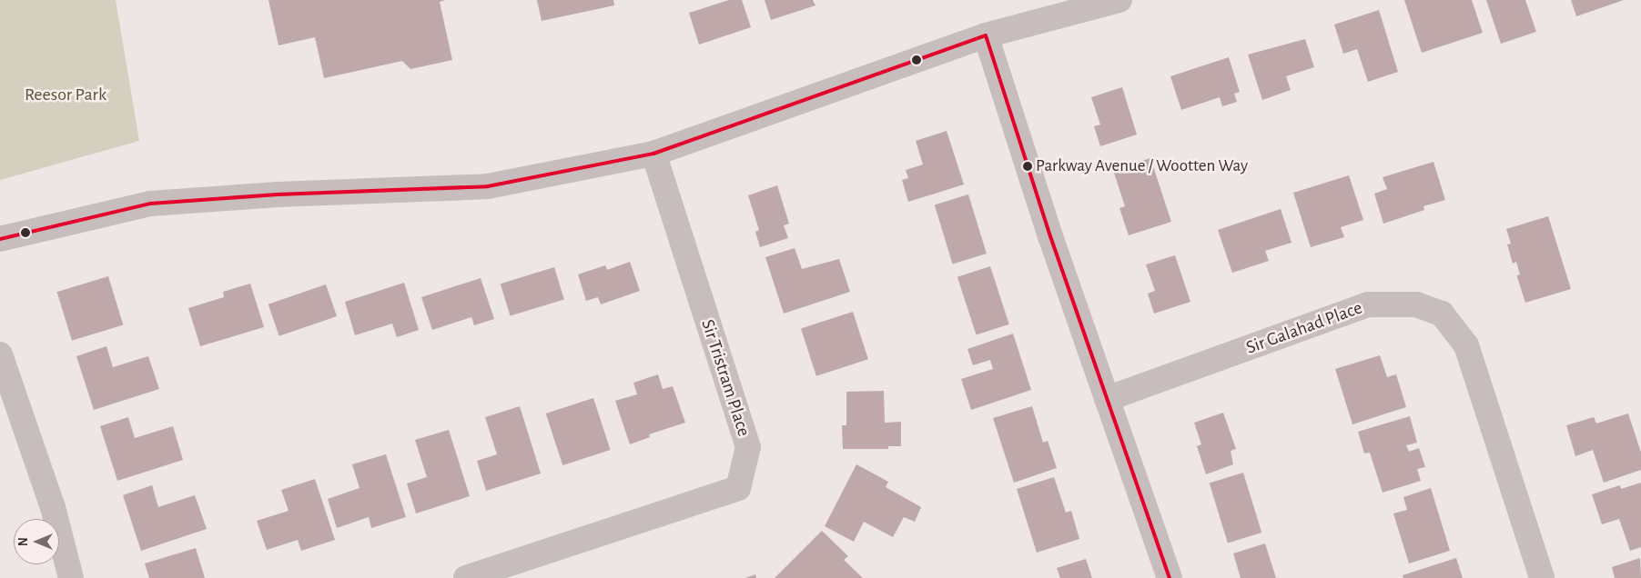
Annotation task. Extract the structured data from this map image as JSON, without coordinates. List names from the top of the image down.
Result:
{
  "streets": {
    "street": ["Sir Galahad Place", "Sir Tristram Place"]
  },
  "parks": ["Reesor Park"],
  "places": ["Parkway Avenue / Wootten Way"],
  "north": "left"
}
